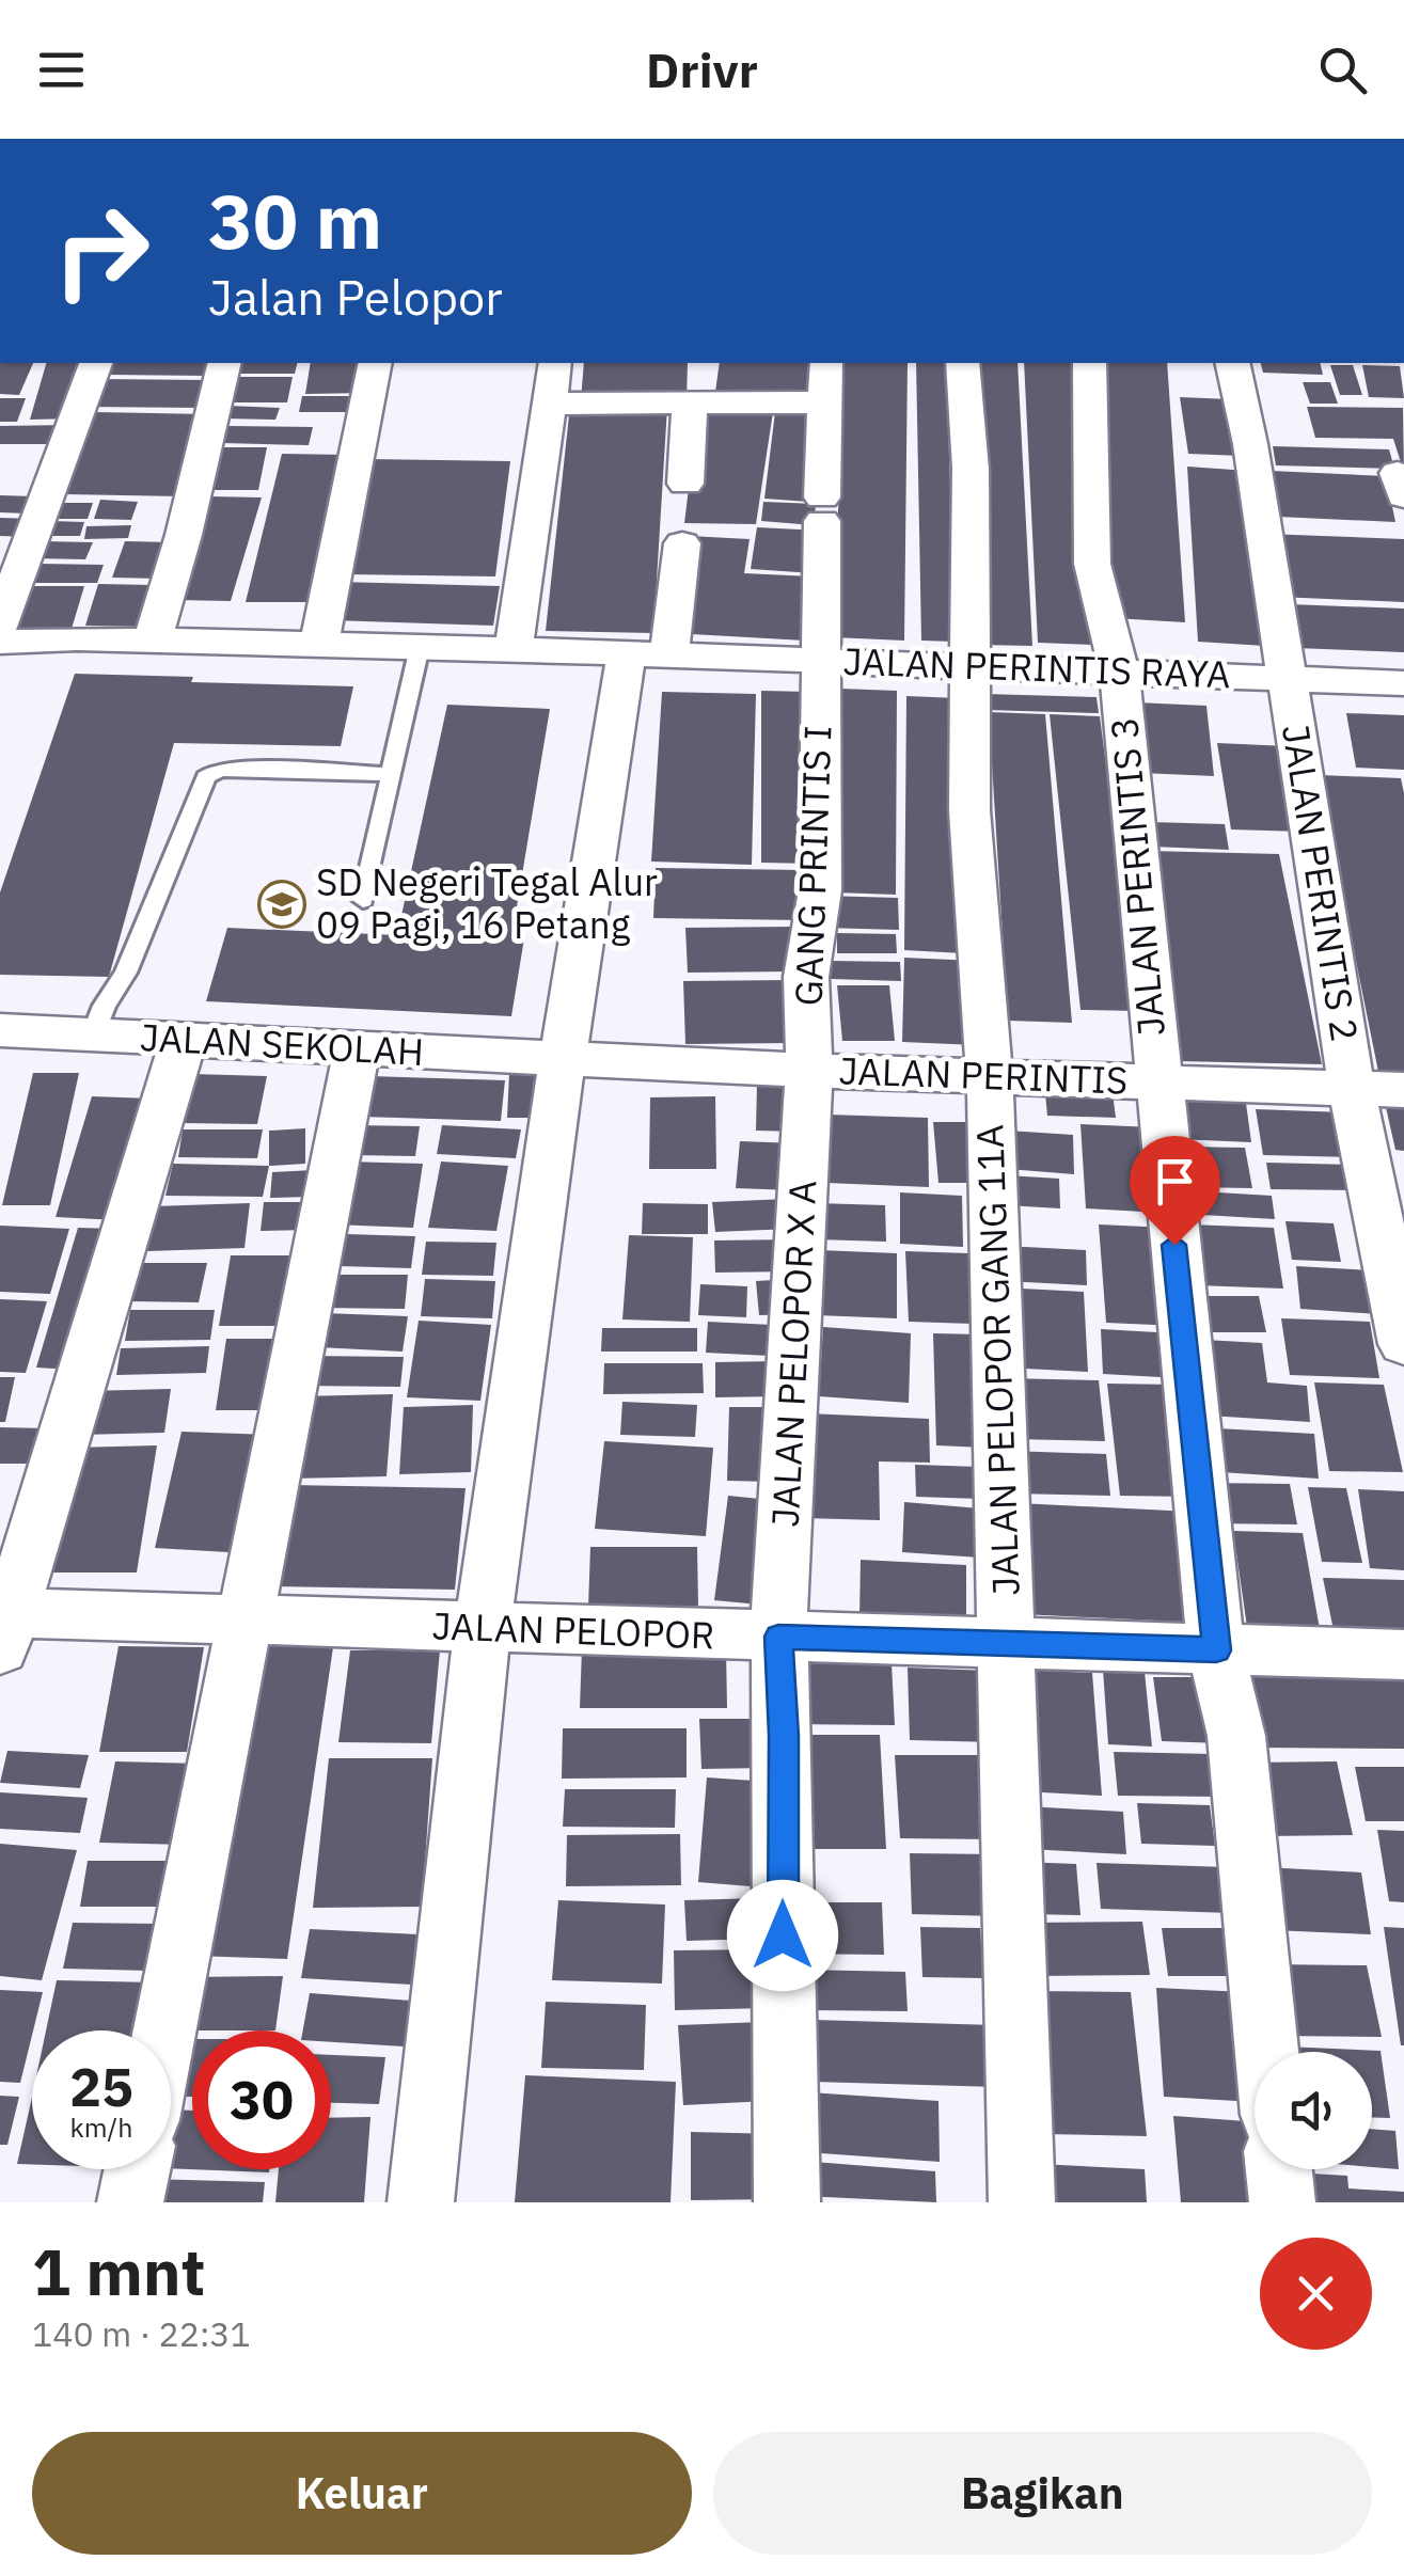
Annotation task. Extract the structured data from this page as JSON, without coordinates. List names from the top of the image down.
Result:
{
  "streets": {
    "street": [
      "JALAN PERINTIS RAYA",
      "GANG PRINTIS I",
      "JALAN PERINTIS 3",
      "JALAN PERINTIS 2",
      "JALAN SEKOLAH",
      "JALAN PERINTIS",
      "JALAN PELOPOR X A",
      "JALAN PELOPOR GANG 11A",
      "JALAN PELOPOR"
    ]
  },
  "crossings": [
    ["JALAN PERINTIS RAYA", "GANG PRINTIS I"],
    ["JALAN PERINTIS RAYA", "JALAN PERINTIS 3"],
    ["JALAN PERINTIS RAYA", "JALAN PERINTIS 2"],
    ["GANG PRINTIS I", "JALAN PERINTIS"],
    ["GANG PRINTIS I", "JALAN PELOPOR X A"],
    ["JALAN PERINTIS 3", "JALAN PERINTIS"],
    ["JALAN PERINTIS 3", "JALAN PELOPOR"],
    ["JALAN PERINTIS 2", "JALAN PERINTIS"],
    ["JALAN SEKOLAH", "JALAN PERINTIS"],
    ["JALAN PERINTIS", "JALAN PELOPOR X A"],
    ["JALAN PERINTIS", "JALAN PELOPOR GANG 11A"],
    ["JALAN PELOPOR X A", "JALAN PELOPOR"],
    ["JALAN PELOPOR GANG 11A", "JALAN PELOPOR"]
  ],
  "places": {
    "school or university": ["SD Negeri Tegal Alur 09 Pagi, 16 Petang"]
  },
  "page": {
    "header": "Drivr",
    "turn": ["30 m", "Jalan Pelopor"],
    "speed": "25 km/h",
    "limit": "30",
    "heading": ["1 mnt", "140 m · 22:31"],
    "buttons": ["Keluar", "Bagikan"]
  }
}
